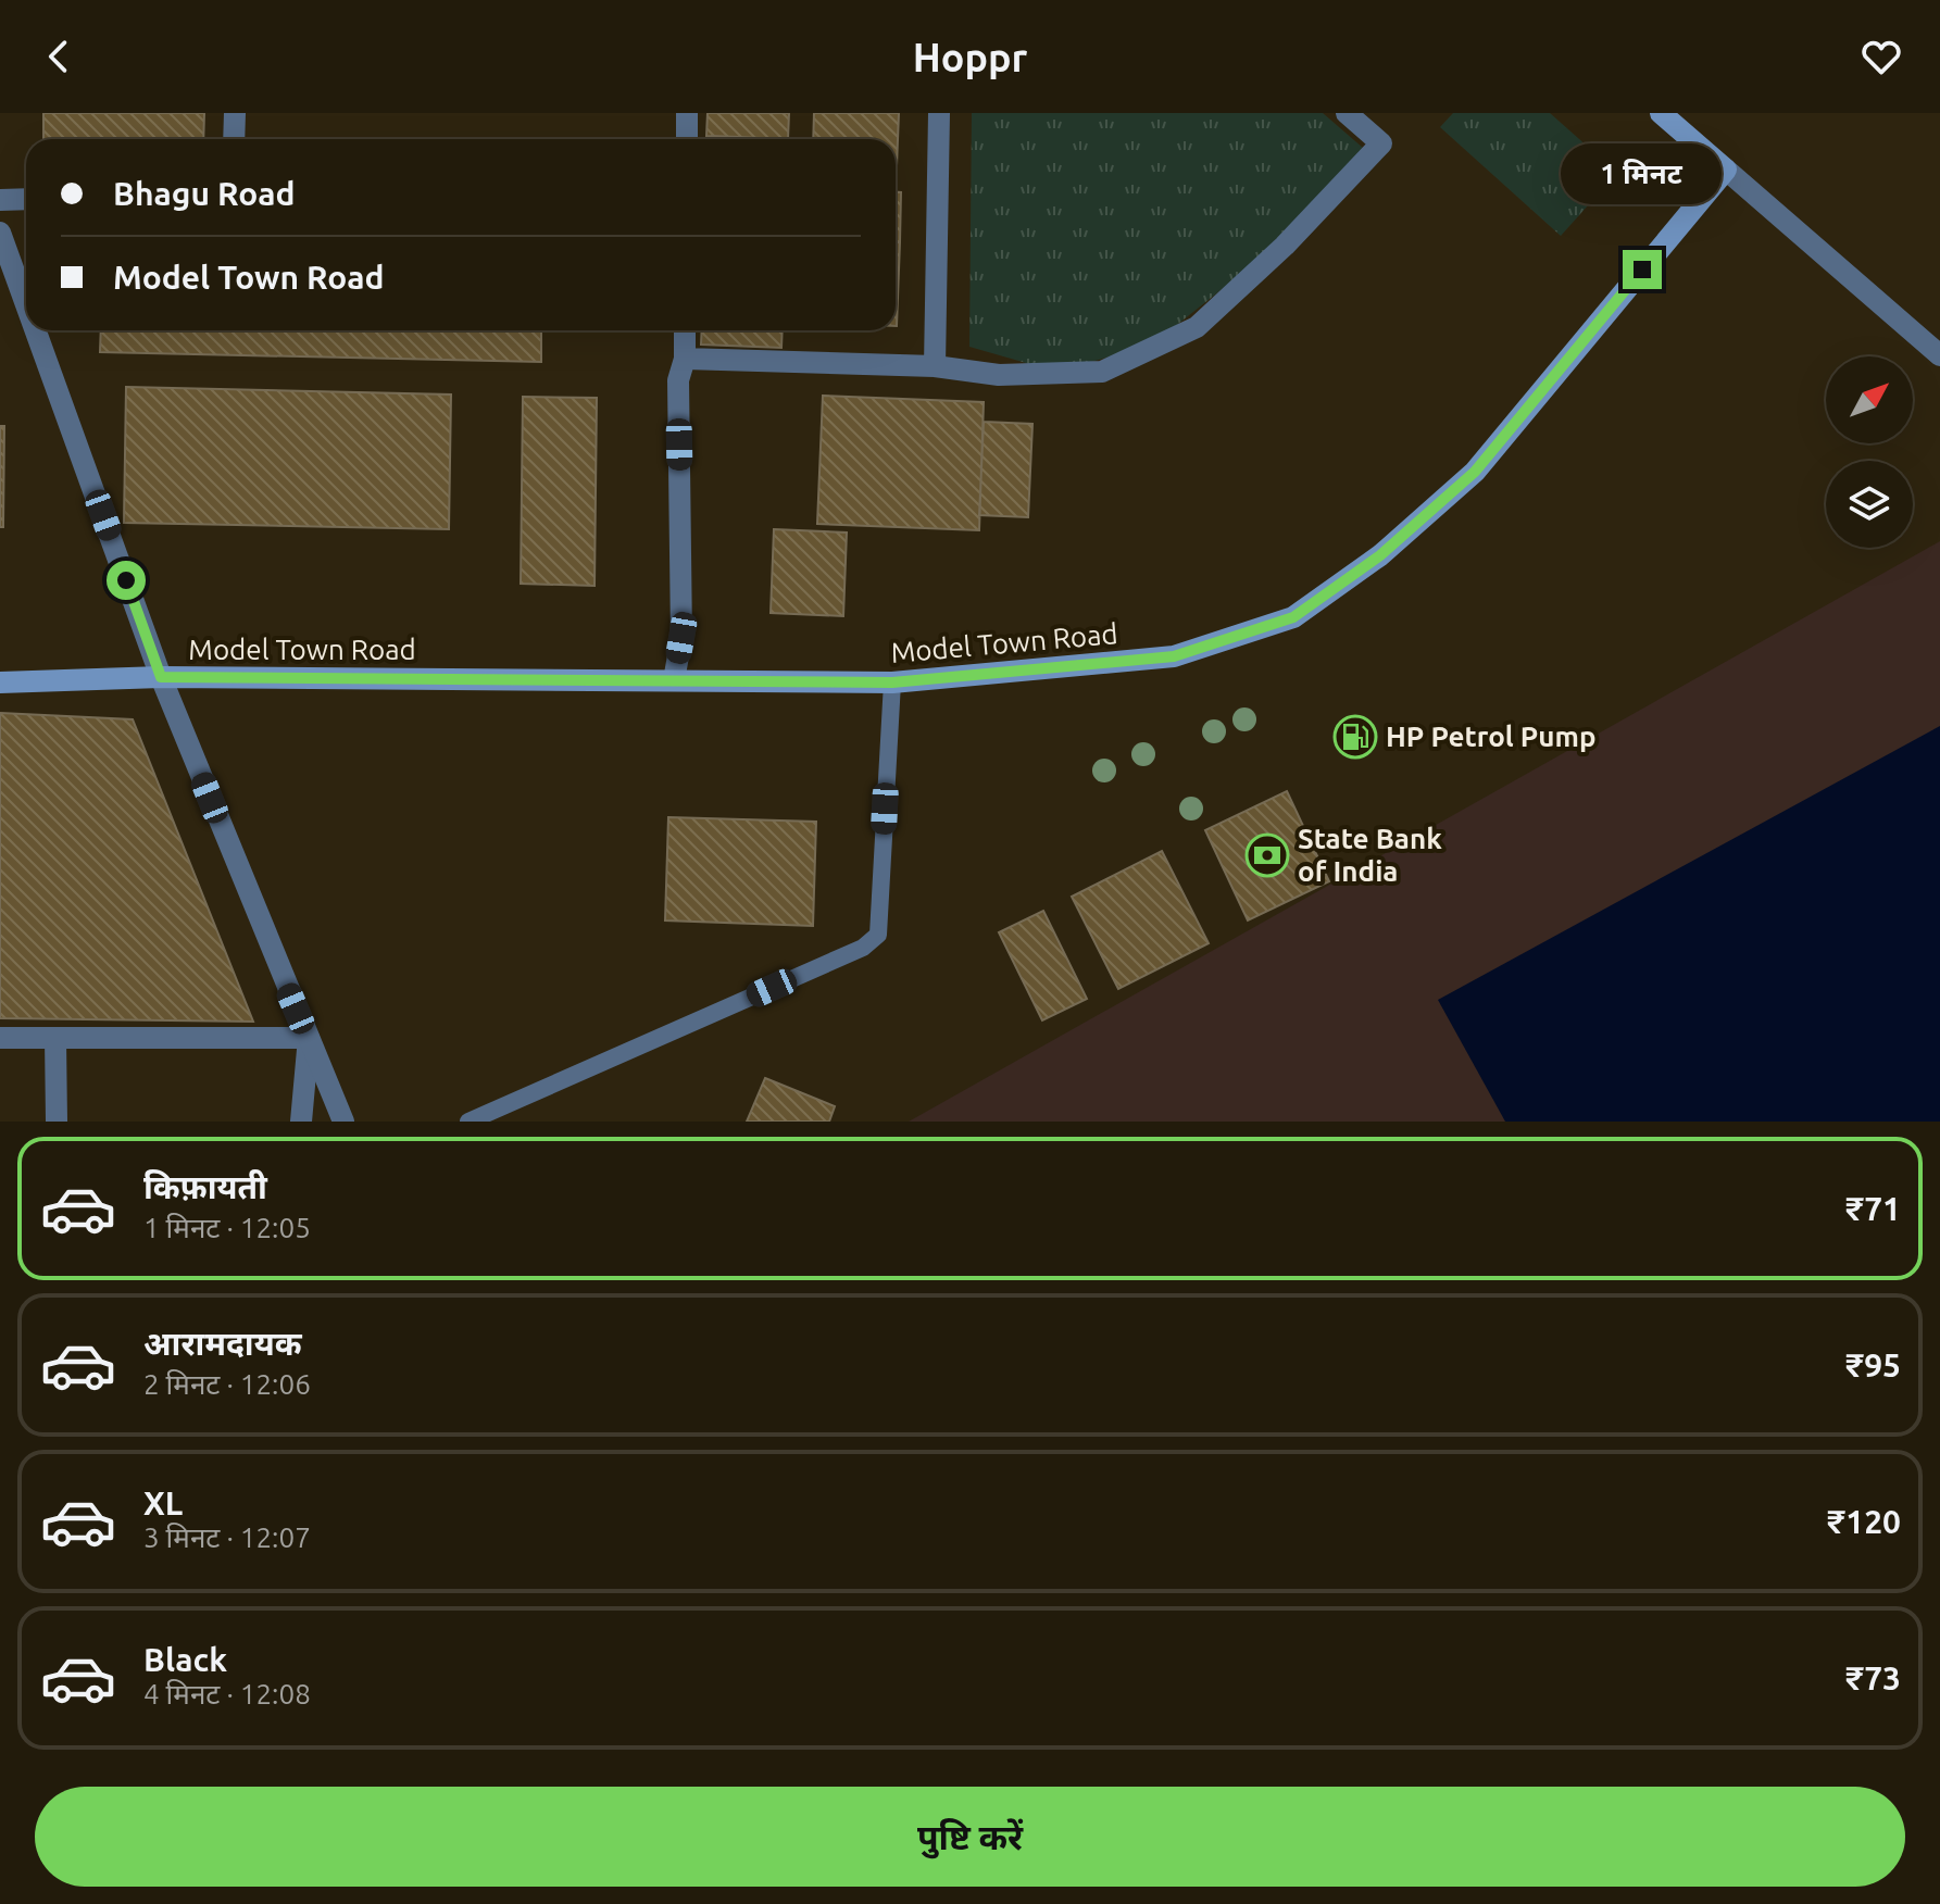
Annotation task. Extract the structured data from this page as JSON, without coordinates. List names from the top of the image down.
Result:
{
  "streets": {
    "main road": ["Model Town Road"]
  },
  "places": {
    "fuel station": ["HP Petrol Pump"],
    "bank": ["State Bank of India"]
  },
  "north": "top right",
  "page": {
    "header": "Hoppr",
    "banner": ["Bhagu Road", "Model Town Road"],
    "bubble": "1 मिनट",
    "list": [
      {
        "name": "किफ़ायती",
        "note": "1 मिनट · 12:05",
        "value": "₹71"
      },
      {
        "name": "आरामदायक",
        "note": "2 मिनट · 12:06",
        "value": "₹95"
      },
      {
        "name": "XL",
        "note": "3 मिनट · 12:07",
        "value": "₹120"
      },
      {
        "name": "Black",
        "note": "4 मिनट · 12:08",
        "value": "₹73"
      }
    ],
    "buttons": "पुष्टि करें"
  }
}
